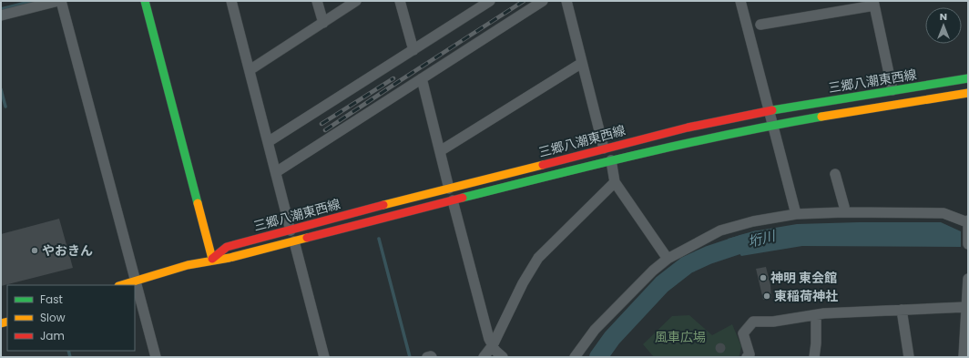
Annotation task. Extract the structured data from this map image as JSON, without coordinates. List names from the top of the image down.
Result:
{
  "streets": {
    "street": ["三郷八潮東西線"]
  },
  "water": ["垳川"],
  "parks": ["風車広場"],
  "places": ["やおきん", "神明 東会館", "東稲荷神社"],
  "legend": ["Fast", "Slow", "Jam"],
  "north": "top"
}
